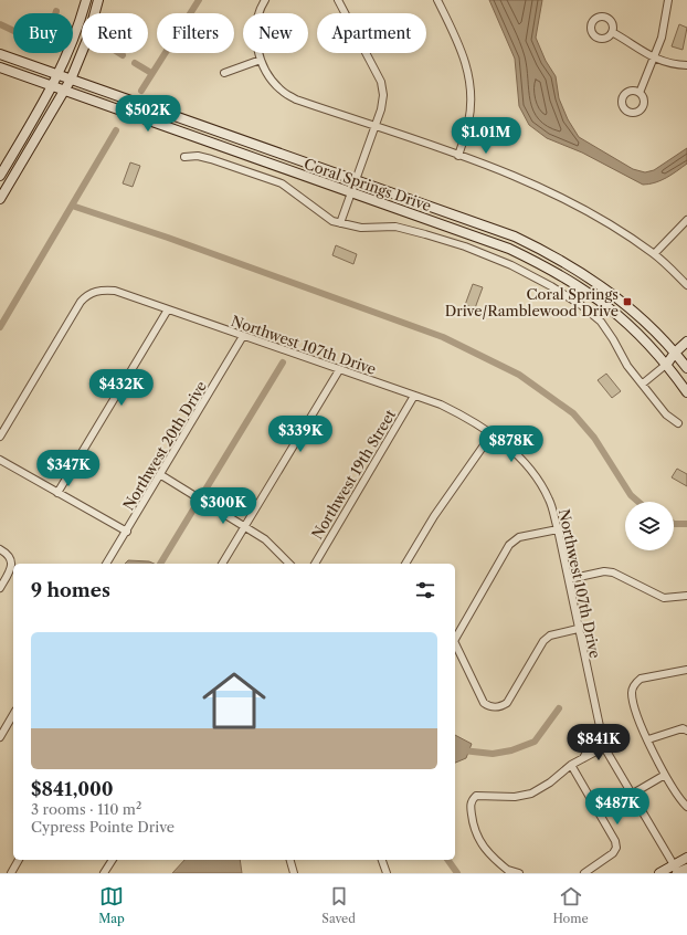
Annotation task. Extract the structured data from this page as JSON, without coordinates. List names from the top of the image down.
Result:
{
  "streets": {
    "main road": ["Coral Springs Drive"],
    "street": ["Northwest 107th Drive", "Northwest 20th Drive", "Northwest 19th Street"]
  },
  "crossings": [
    ["Northwest 107th Drive", "Northwest 20th Drive"],
    ["Northwest 107th Drive", "Northwest 19th Street"]
  ],
  "places": {
    "transit": ["Coral Springs Drive/Ramblewood Drive"]
  },
  "page": {
    "chip": [
      "Buy",
      "Rent",
      "Filters",
      "New",
      "Apartment"
    ],
    "price": [
      "$502K",
      "$1.01M",
      "$432K",
      "$339K",
      "$878K",
      "$347K",
      "$300K",
      "$841K",
      "$487K"
    ],
    "heading": "9 homes",
    "list": [
      {
        "name": "$841,000",
        "note": "3 rooms · 110 m² · Cypress Pointe Drive"
      }
    ],
    "tabs": ["Map", "Saved", "Home"]
  }
}
